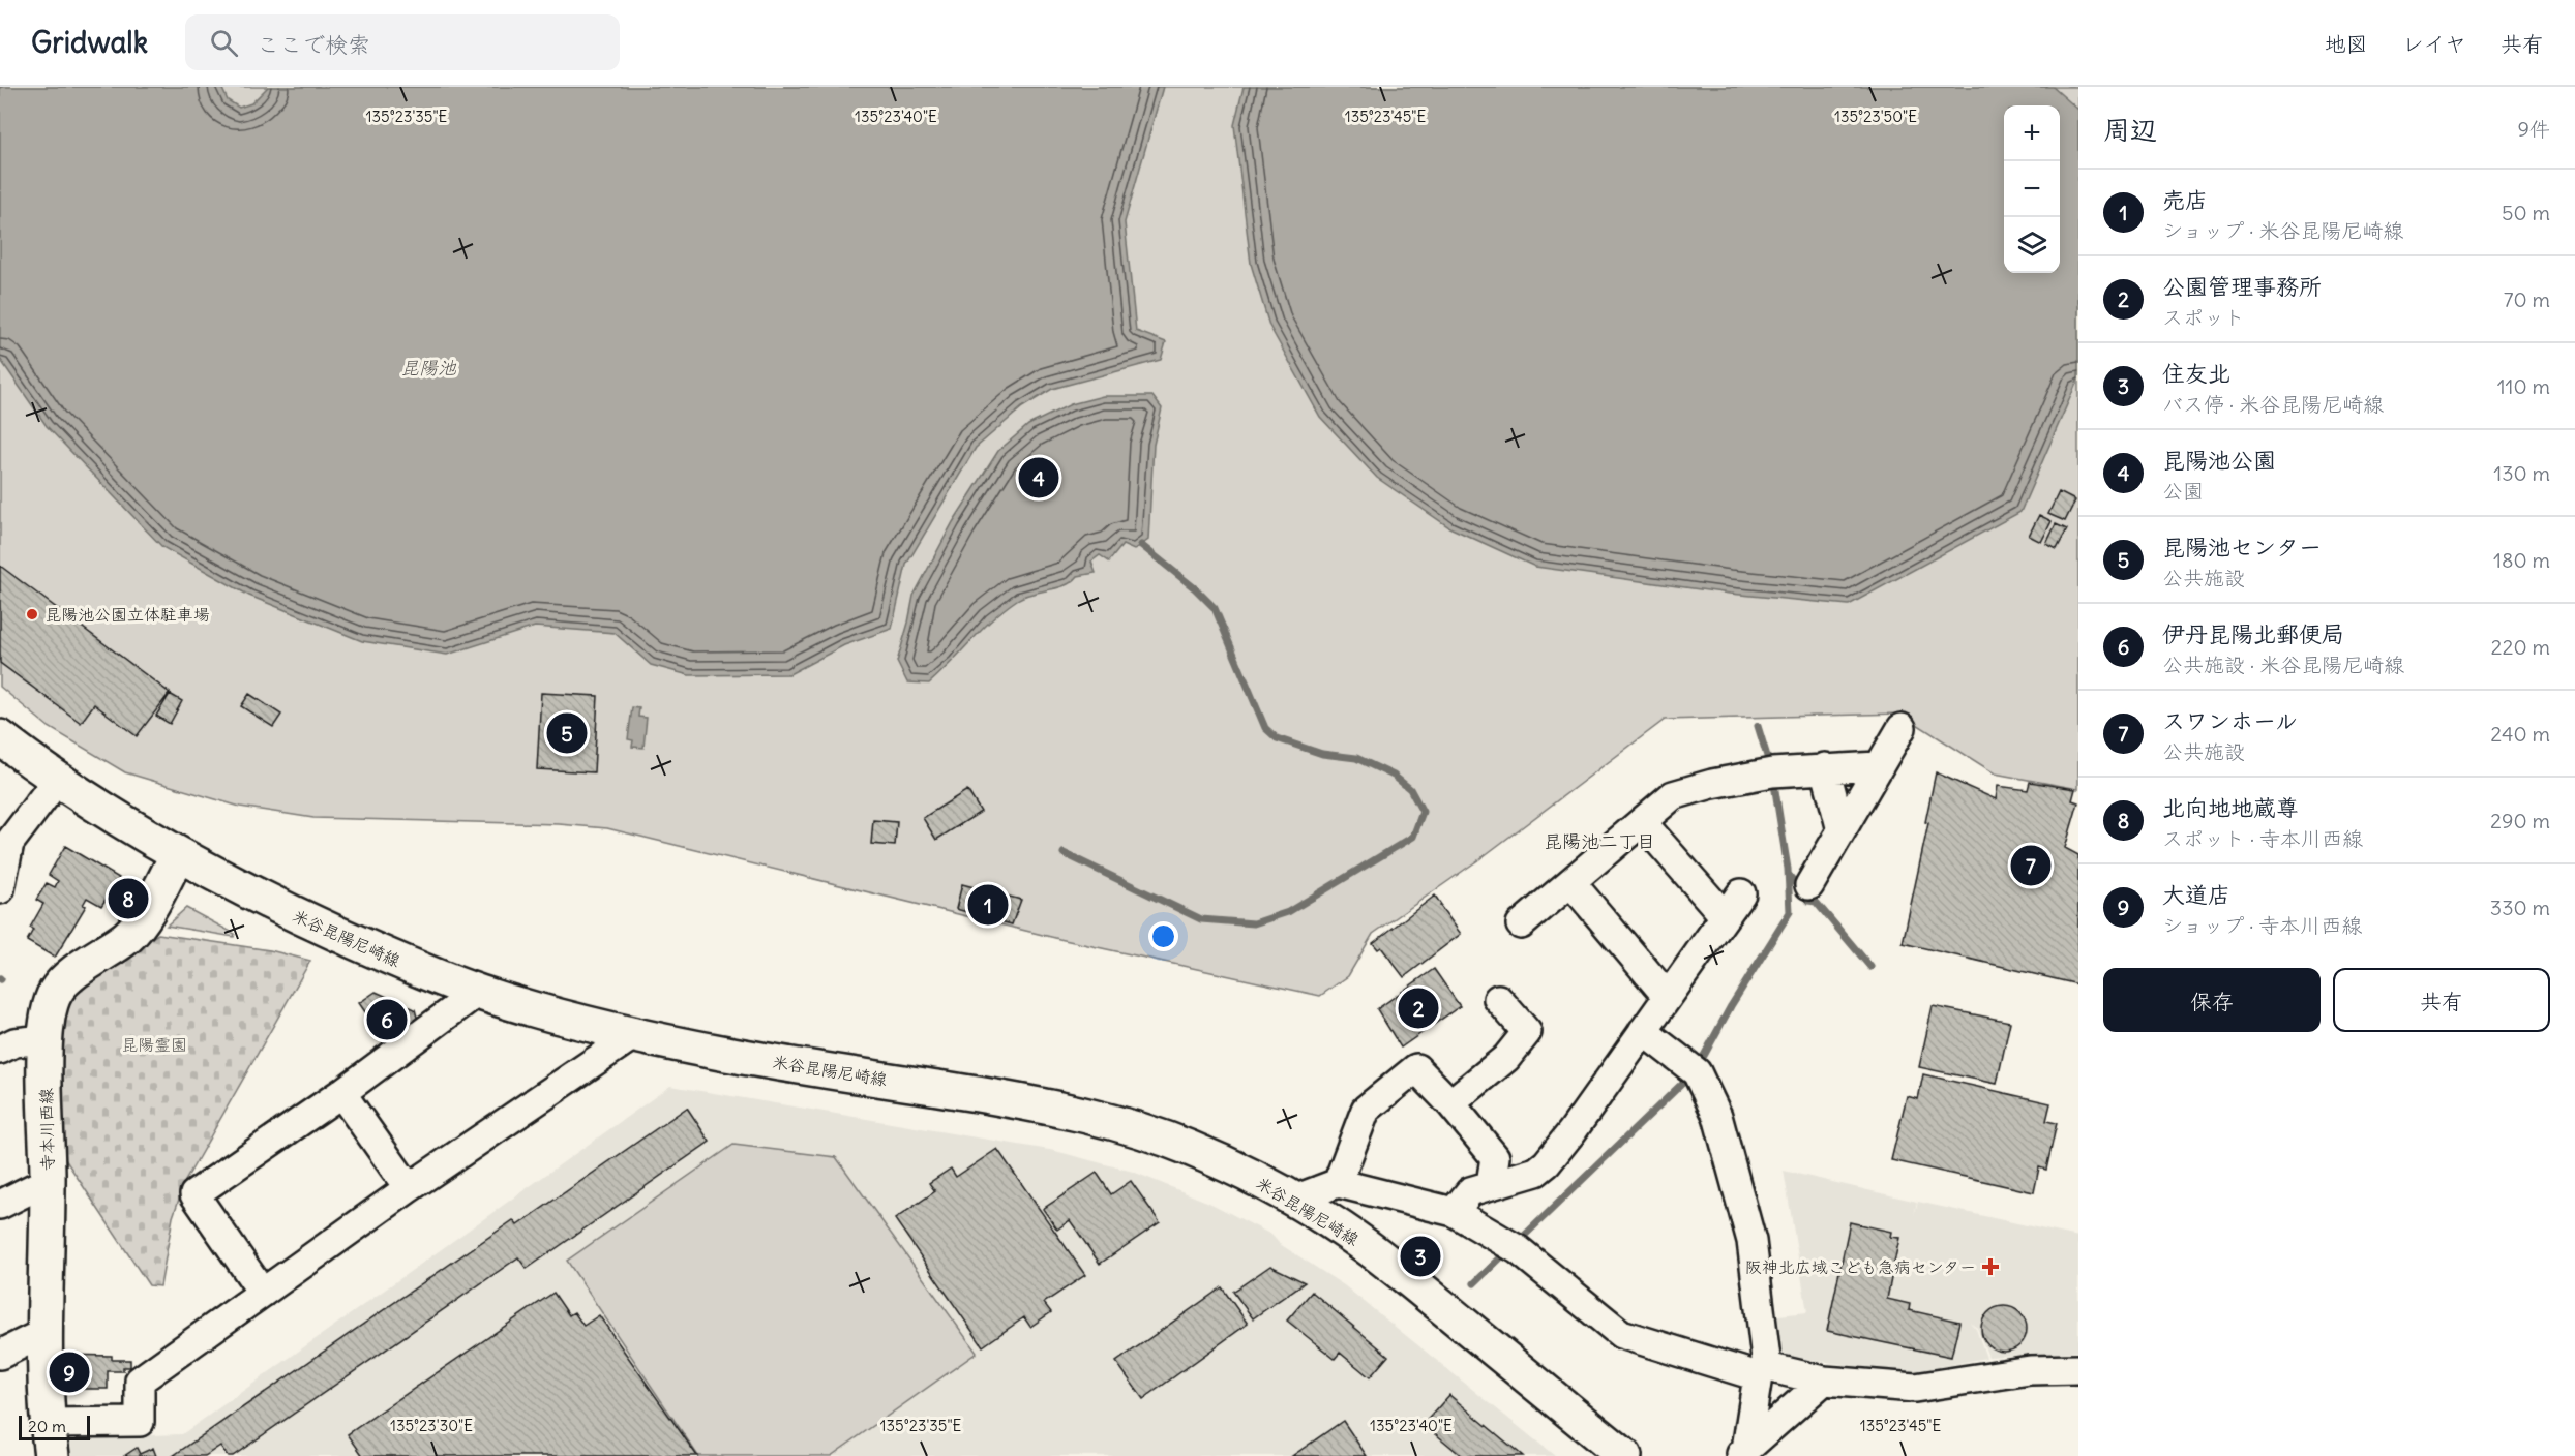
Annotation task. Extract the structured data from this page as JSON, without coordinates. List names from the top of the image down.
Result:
{
  "streets": {
    "main road": ["米谷昆陽尼崎線", "寺本川西線"]
  },
  "crossings": [
    ["米谷昆陽尼崎線", "寺本川西線"]
  ],
  "districts": ["昆陽池二丁目"],
  "water": ["昆陽池"],
  "parks": ["昆陽霊園"],
  "places": {
    "other": ["昆陽池公園立体駐車場"],
    "health": ["阪神北広域こども急病センター"]
  },
  "scale_bar": "20 m",
  "page": {
    "header": "Gridwalk",
    "search": "ここで検索",
    "nav": ["地図", "レイヤ", "共有"],
    "heading": ["周辺", "9件"],
    "map_buttons": ["+", "−"],
    "list": [
      {
        "mark": "1",
        "name": "売店",
        "note": "ショップ · 米谷昆陽尼崎線",
        "value": "50 m"
      },
      {
        "mark": "2",
        "name": "公園管理事務所",
        "note": "スポット",
        "value": "70 m"
      },
      {
        "mark": "3",
        "name": "住友北",
        "note": "バス停 · 米谷昆陽尼崎線",
        "value": "110 m"
      },
      {
        "mark": "4",
        "name": "昆陽池公園",
        "note": "公園",
        "value": "130 m"
      },
      {
        "mark": "5",
        "name": "昆陽池センター",
        "note": "公共施設",
        "value": "180 m"
      },
      {
        "mark": "6",
        "name": "伊丹昆陽北郵便局",
        "note": "公共施設 · 米谷昆陽尼崎線",
        "value": "220 m"
      },
      {
        "mark": "7",
        "name": "スワンホール",
        "note": "公共施設",
        "value": "240 m"
      },
      {
        "mark": "8",
        "name": "北向地地蔵尊",
        "note": "スポット · 寺本川西線",
        "value": "290 m"
      },
      {
        "mark": "9",
        "name": "大道店",
        "note": "ショップ · 寺本川西線",
        "value": "330 m"
      }
    ],
    "pins": [
      "4",
      "5",
      "7",
      "8",
      "1",
      "2",
      "6",
      "3",
      "9"
    ],
    "buttons": ["保存", "共有"],
    "scale": "20 m"
  },
  "coordinates": [
    "135°23'50\"E",
    "135°23'35\"E",
    "135°23'40\"E",
    "135°23'45\"E",
    "135°23'30\"E"
  ]
}
